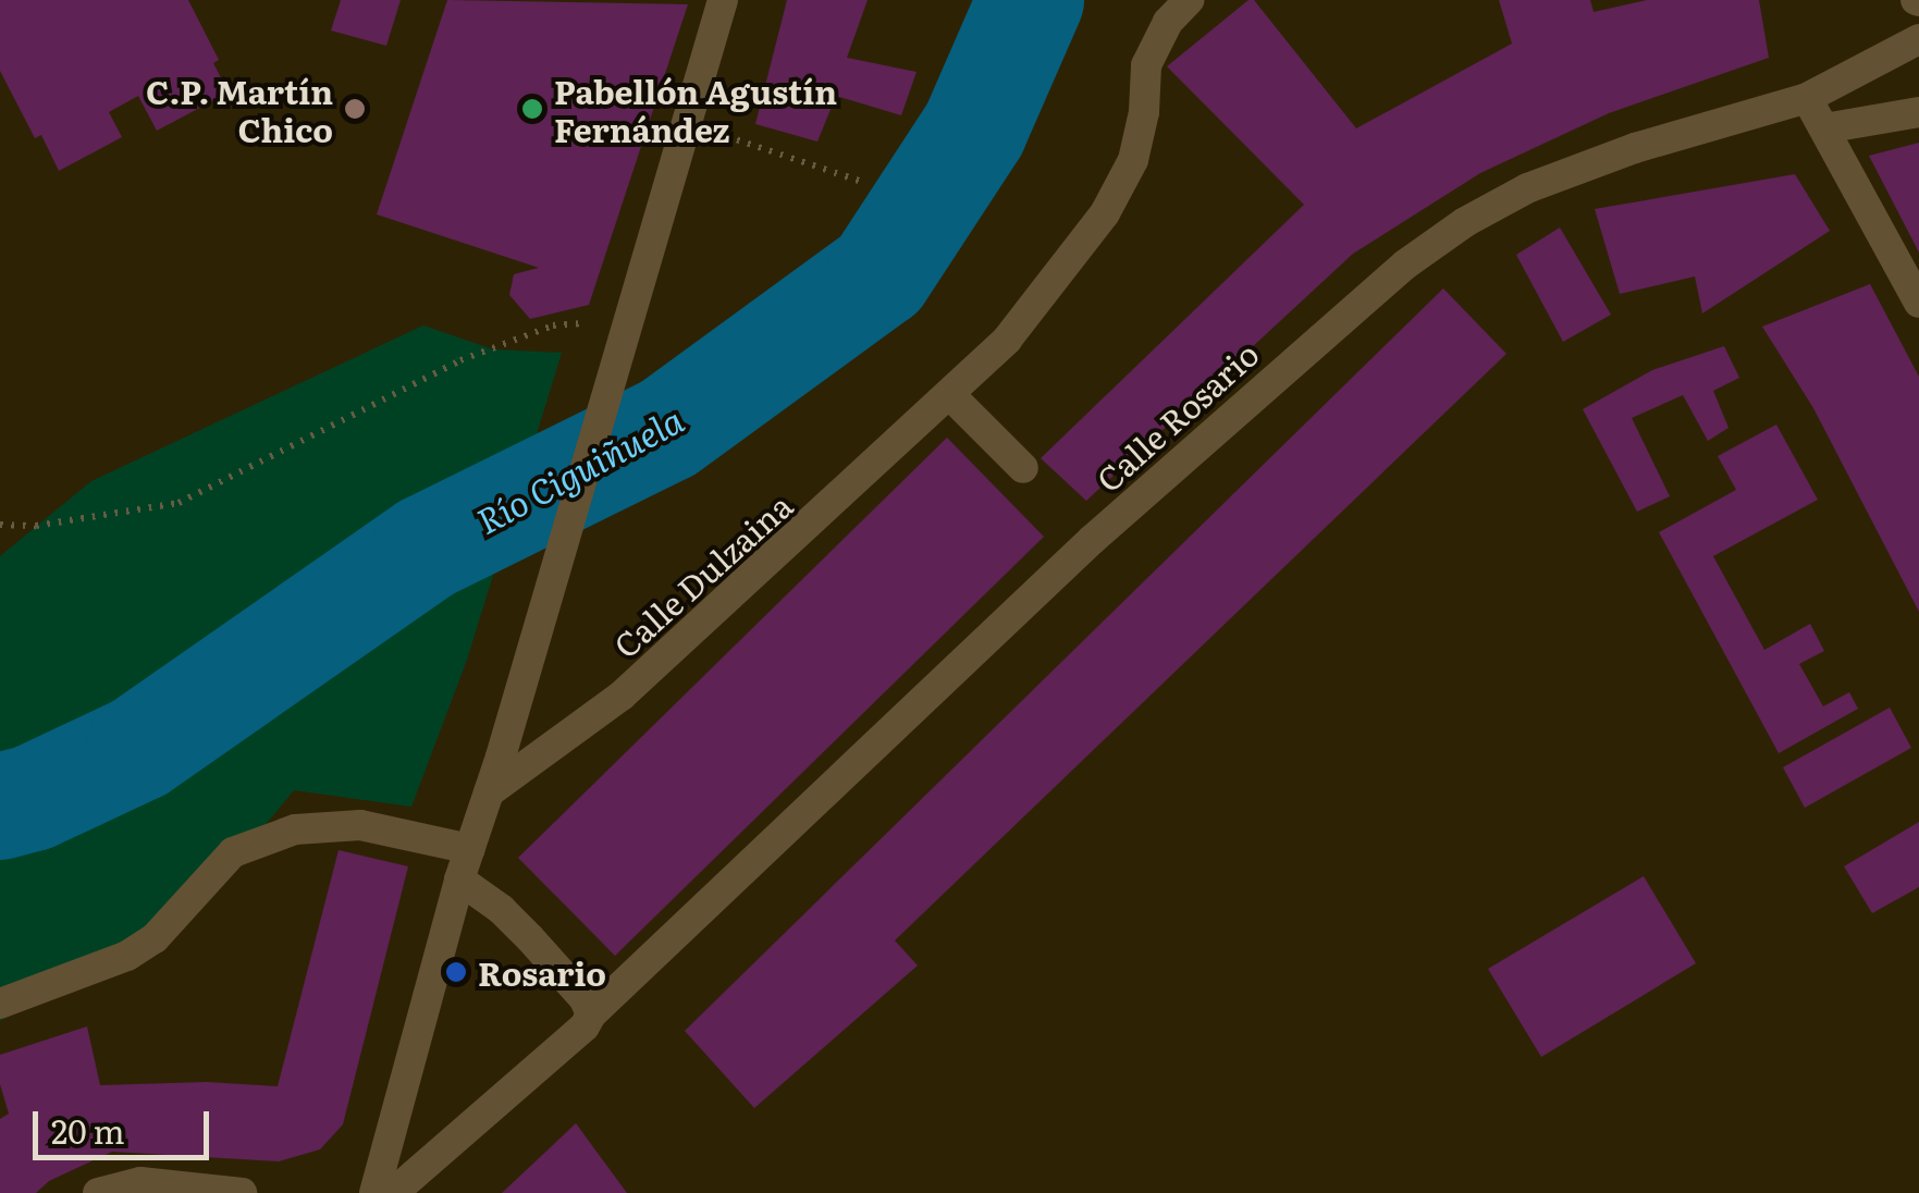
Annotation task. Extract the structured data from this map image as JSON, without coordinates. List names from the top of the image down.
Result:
{
  "streets": {
    "street": ["Calle Rosario", "Calle Dulzaina"]
  },
  "water": ["Río Ciguiñuela"],
  "places": ["C.P. Martín Chico", "Pabellón Agustín Fernández", "Rosario"],
  "scale_bar": "20 m"
}
